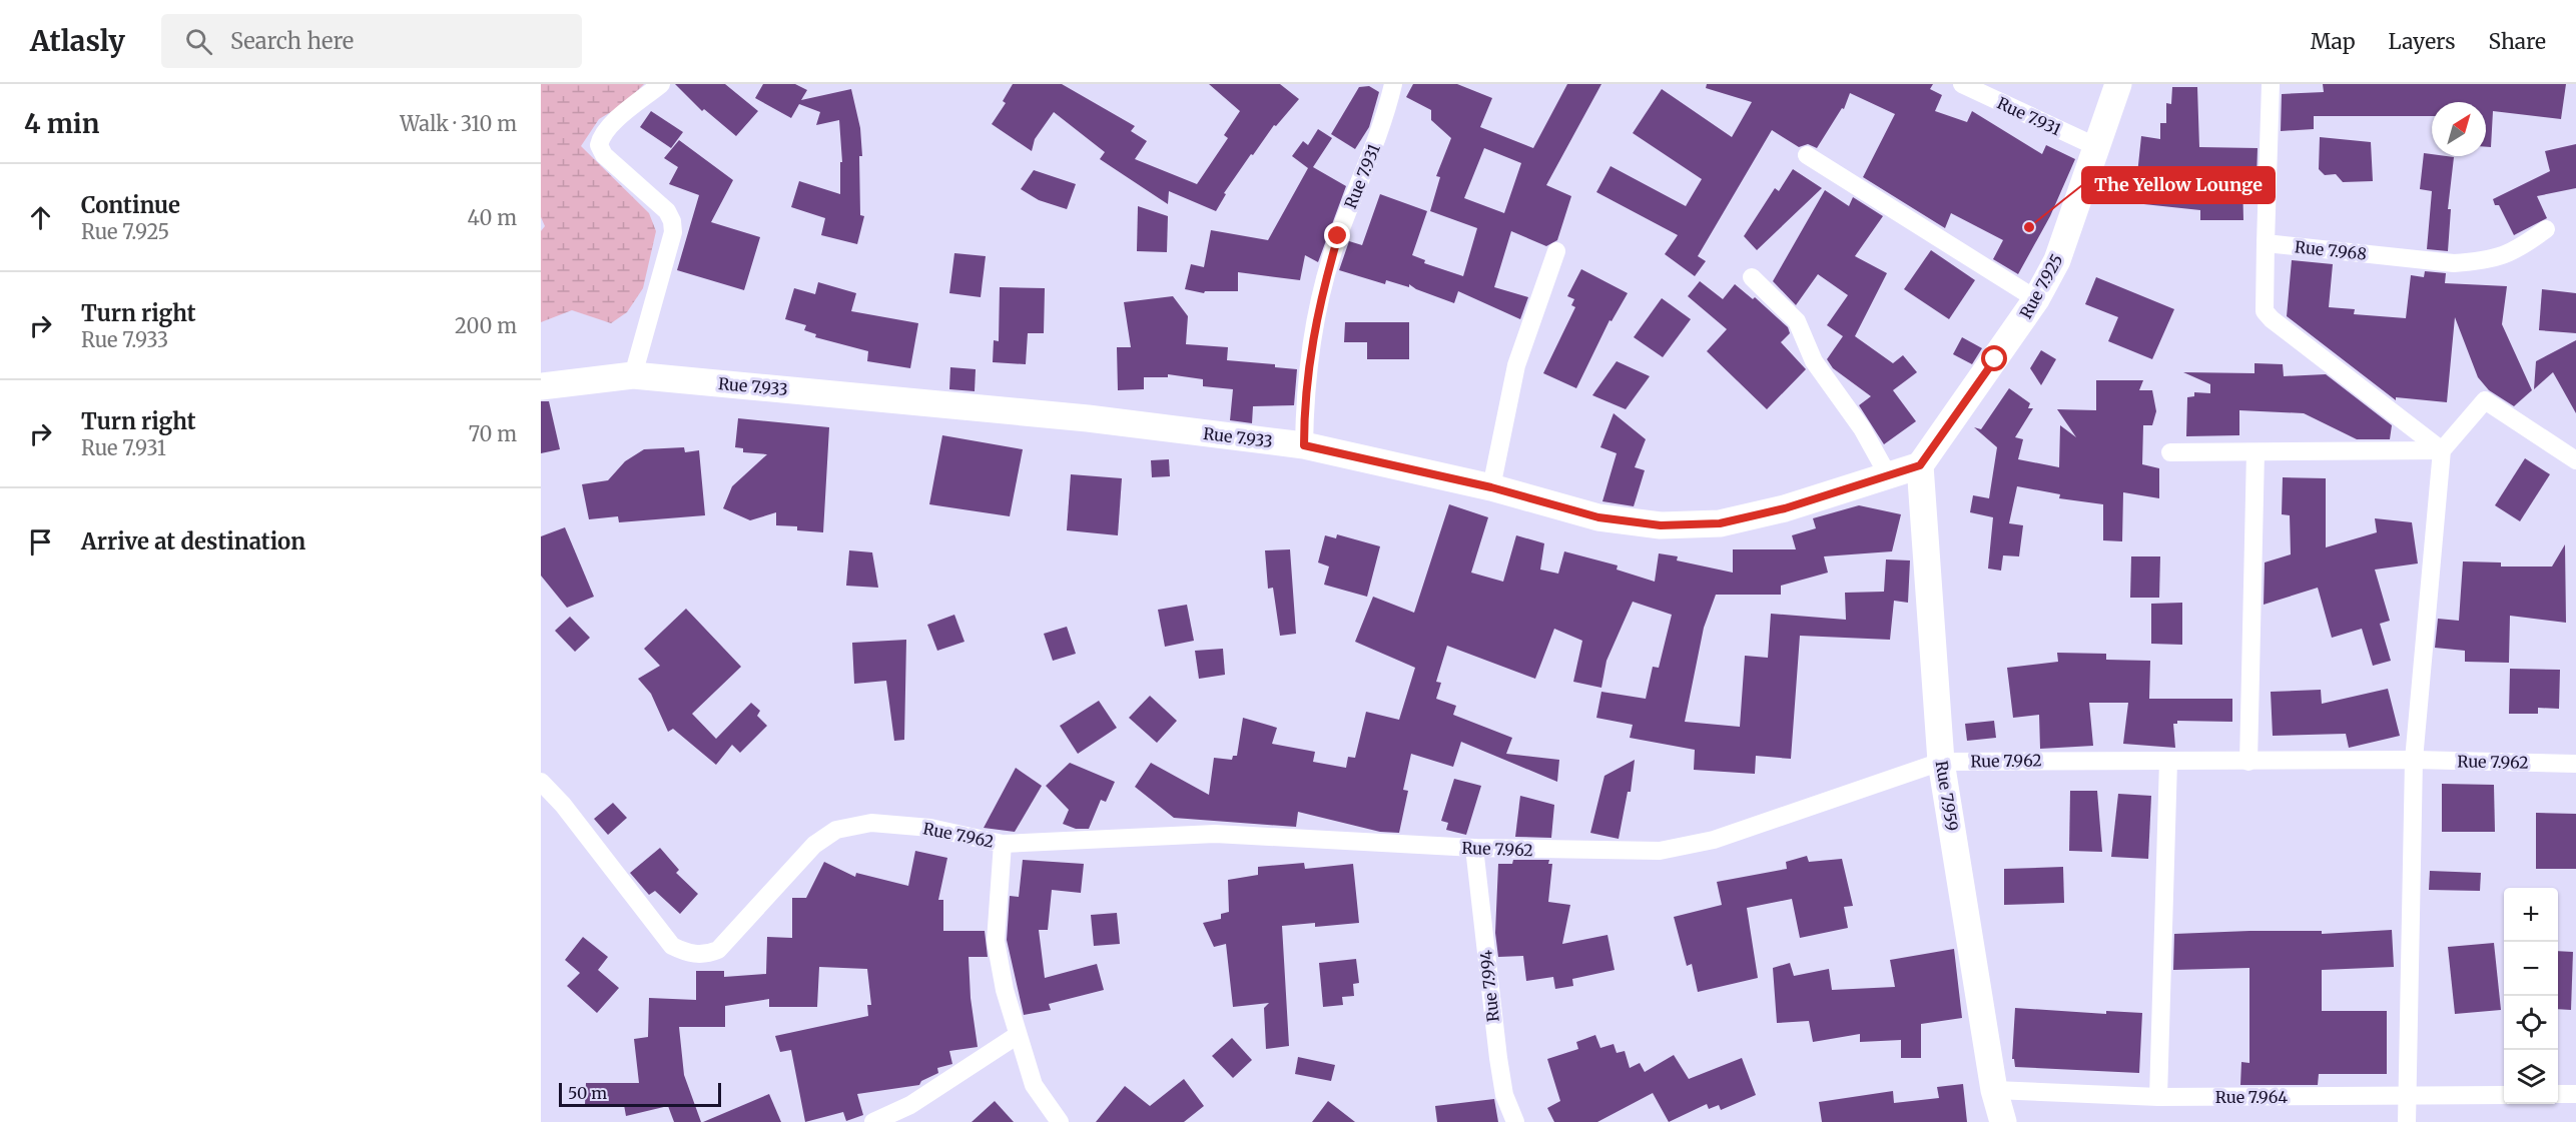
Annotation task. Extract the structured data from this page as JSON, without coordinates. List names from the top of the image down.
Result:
{
  "streets": {
    "street": [
      "Rue 7.931",
      "Rue 7.968",
      "Rue 7.925",
      "Rue 7.933",
      "Rue 7.962",
      "Rue 7.959",
      "Rue 7.994",
      "Rue 7.964"
    ]
  },
  "crossings": [
    ["Rue 7.931", "Rue 7.925"],
    ["Rue 7.931", "Rue 7.933"],
    ["Rue 7.925", "Rue 7.933"],
    ["Rue 7.925", "Rue 7.959"],
    ["Rue 7.933", "Rue 7.959"],
    ["Rue 7.962", "Rue 7.959"],
    ["Rue 7.962", "Rue 7.994"],
    ["Rue 7.959", "Rue 7.964"]
  ],
  "places": ["The Yellow Lounge"],
  "scale_bar": "50 m",
  "north": "top right",
  "page": {
    "header": "Atlasly",
    "search": "Search here",
    "nav": ["Map", "Layers", "Share"],
    "heading": ["4 min", "Walk · 310 m"],
    "list": [
      ["Continue", "Rue 7.925", "40 m"],
      ["Turn right", "Rue 7.933", "200 m"],
      ["Turn right", "Rue 7.931", "70 m"],
      "Arrive at destination"
    ],
    "map_buttons": ["+", "−"],
    "scale": "50 m"
  }
}
